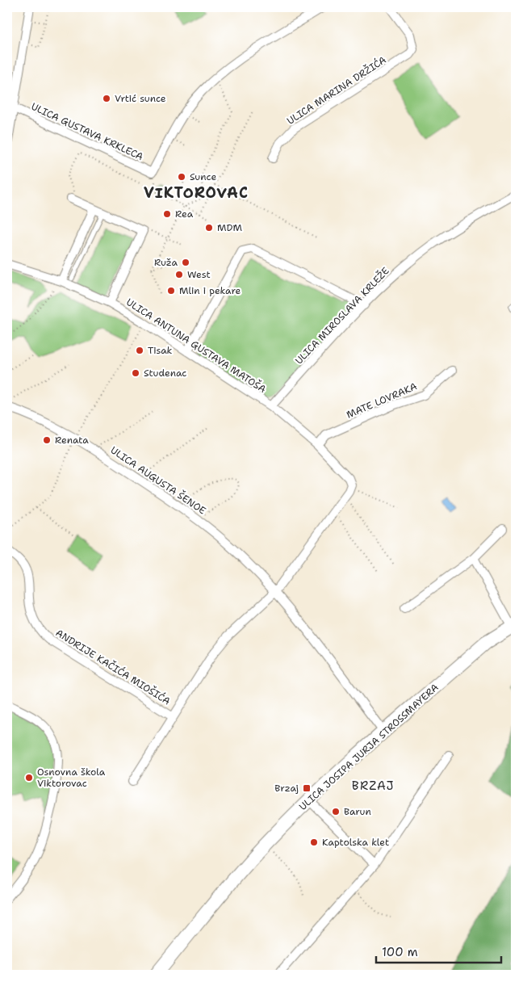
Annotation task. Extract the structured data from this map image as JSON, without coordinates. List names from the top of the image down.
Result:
{
  "streets": {
    "main road": ["ULICA JOSIPA JURJA STROSSMAYERA"],
    "street": [
      "ULICA MARINA DRŽIĆA",
      "ULICA GUSTAVA KRKLECA",
      "ULICA MIROSLAVA KRLEŽE",
      "ULICA ANTUNA GUSTAVA MATOŠA",
      "MATE LOVRAKA",
      "ULICA AUGUSTA ŠENOE",
      "ANDRIJE KAČIĆA MIOŠIĆA"
    ]
  },
  "crossings": [
    ["ULICA MIROSLAVA KRLEŽE", "ULICA ANTUNA GUSTAVA MATOŠA"],
    ["ULICA ANTUNA GUSTAVA MATOŠA", "MATE LOVRAKA"],
    ["ULICA ANTUNA GUSTAVA MATOŠA", "ANDRIJE KAČIĆA MIOŠIĆA"],
    ["ULICA AUGUSTA ŠENOE", "ANDRIJE KAČIĆA MIOŠIĆA"],
    ["ULICA AUGUSTA ŠENOE", "ULICA JOSIPA JURJA STROSSMAYERA"]
  ],
  "districts": ["VIKTOROVAC", "BRZAJ"],
  "places": {
    "other": [
      "Vrtić sunce",
      "Sunce",
      "Rea",
      "MDM",
      "Ruža",
      "West",
      "Mlin i pekare",
      "Tisak",
      "Studenac",
      "Renata",
      "Osnovna škola Viktorovac",
      "Barun",
      "Kaptolska klet"
    ],
    "transit": ["Brzaj"]
  },
  "scale_bar": "100 m"
}
